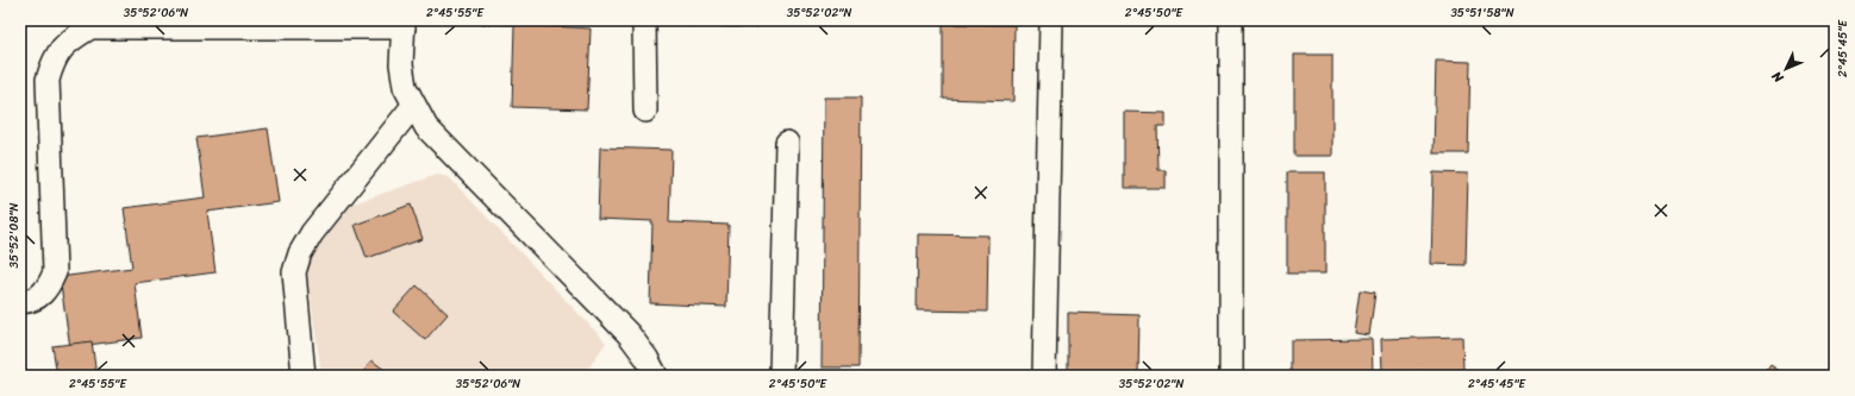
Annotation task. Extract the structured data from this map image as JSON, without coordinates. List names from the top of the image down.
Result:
{
  "north": "bottom left",
  "coordinates": [
    "35°52'06\"N",
    "2°45'55\"E",
    "35°52'02\"N",
    "2°45'50\"E",
    "35°51'58\"N",
    "2°45'45\"E",
    "35°52'08\"N"
  ]
}
